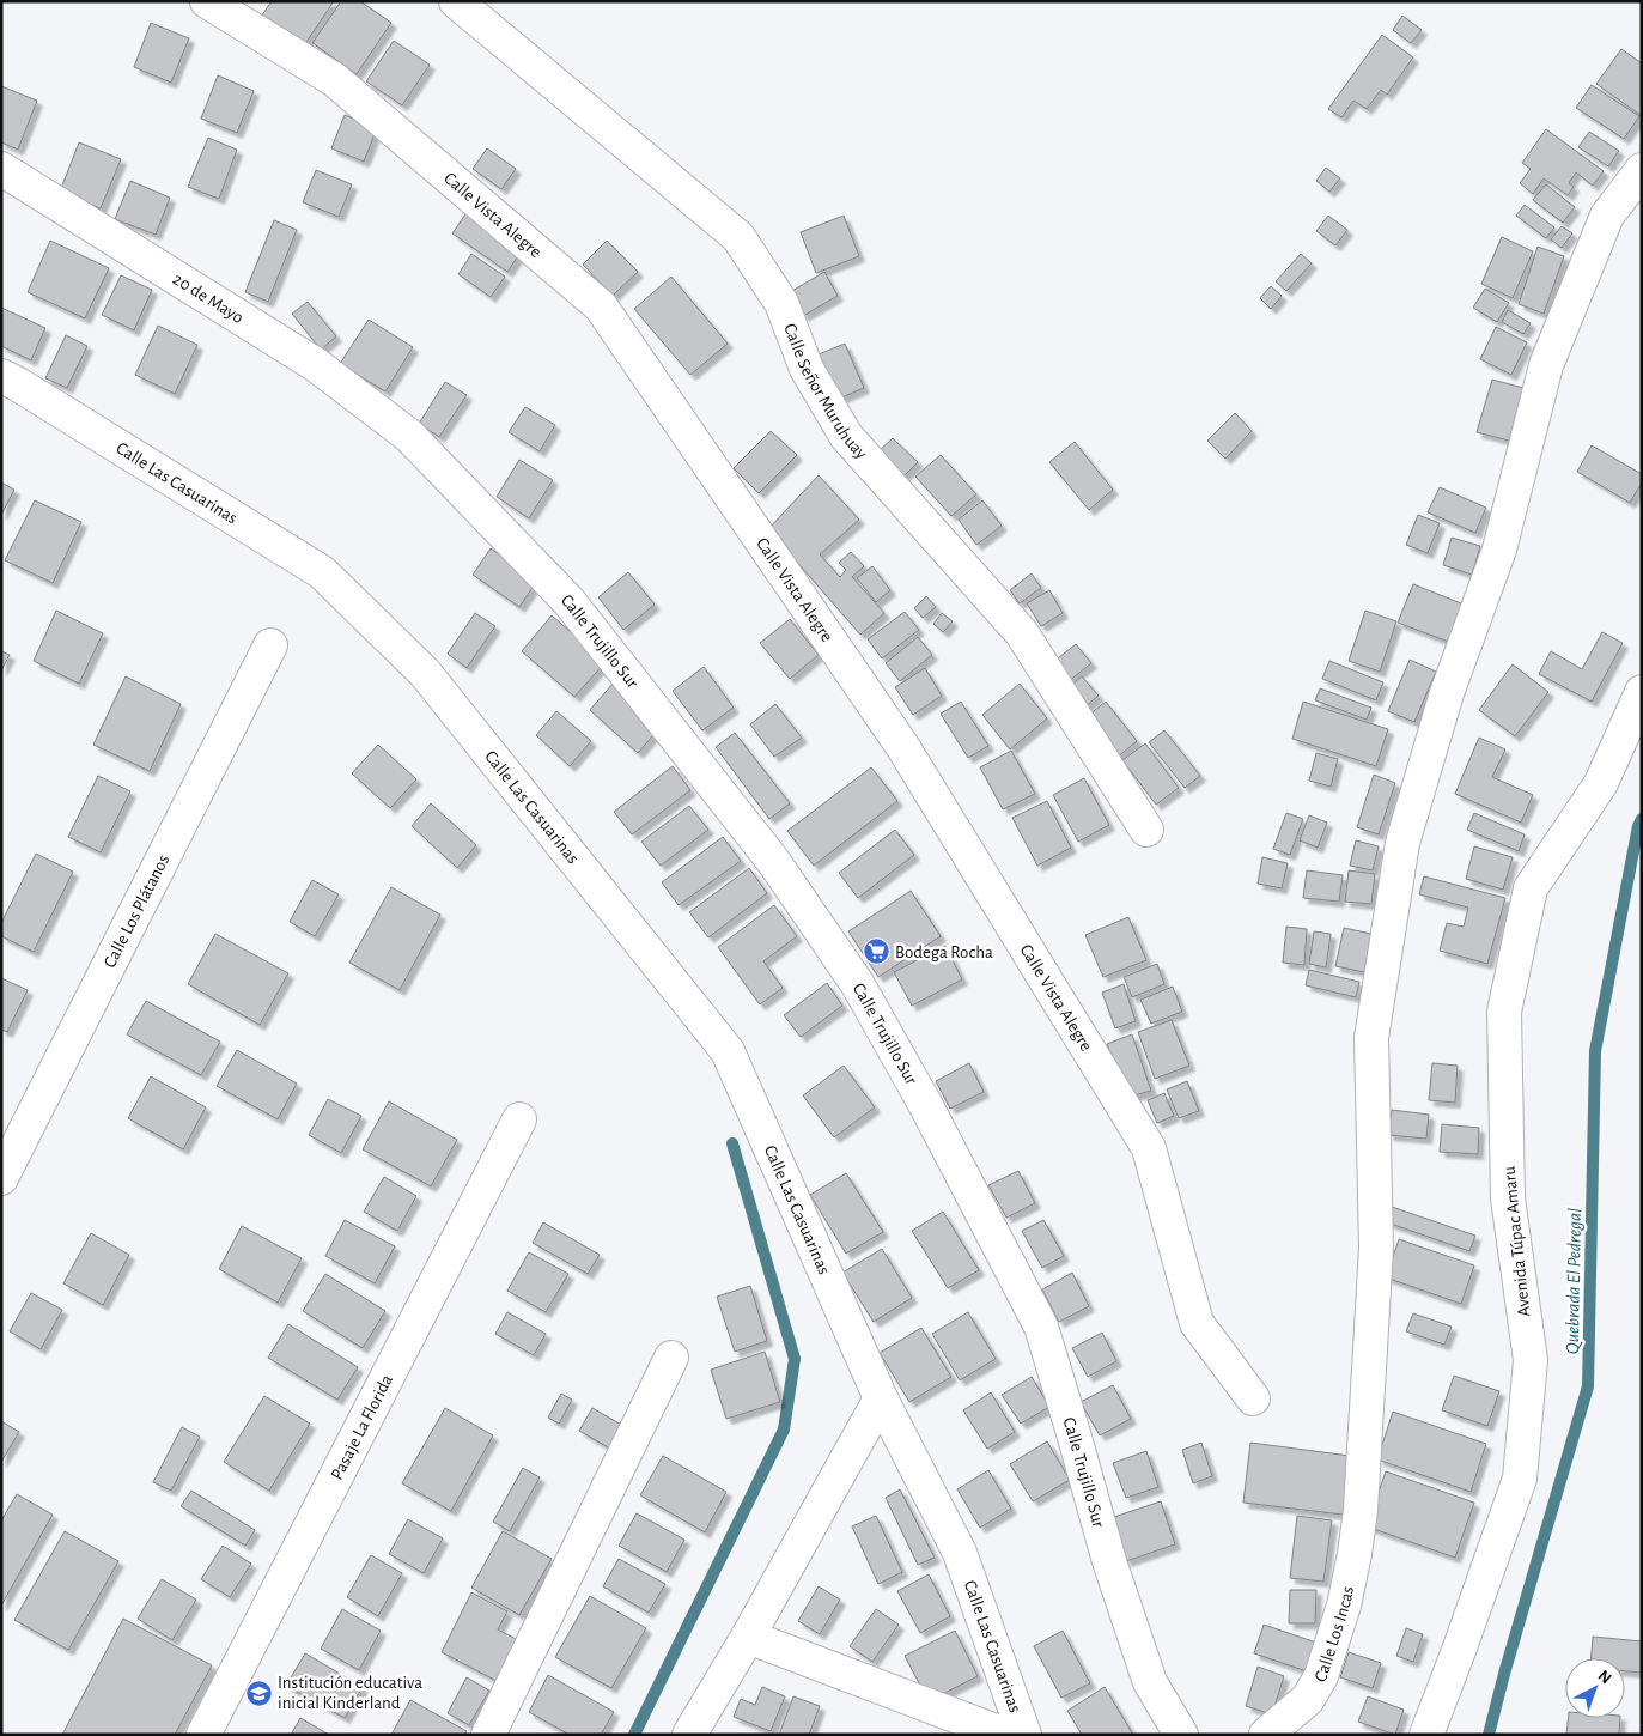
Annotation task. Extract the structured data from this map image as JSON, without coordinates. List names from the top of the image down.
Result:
{
  "streets": {
    "street": [
      "Calle Vista Alegre",
      "20 de Mayo",
      "Calle Señor Muruhuay",
      "Calle Las Casuarinas",
      "Calle Trujillo Sur",
      "Calle Los Plátanos",
      "Avenida Túpac Amaru",
      "Pasaje La Florida",
      "Calle Los Incas"
    ]
  },
  "crossings": [
    ["20 de Mayo", "Calle Trujillo Sur"]
  ],
  "water": ["Quebrada El Pedregal"],
  "places": {
    "supermarket": ["Bodega Rocha"],
    "school or university": ["Institución educativa inicial Kinderland"]
  },
  "north": "top right"
}
